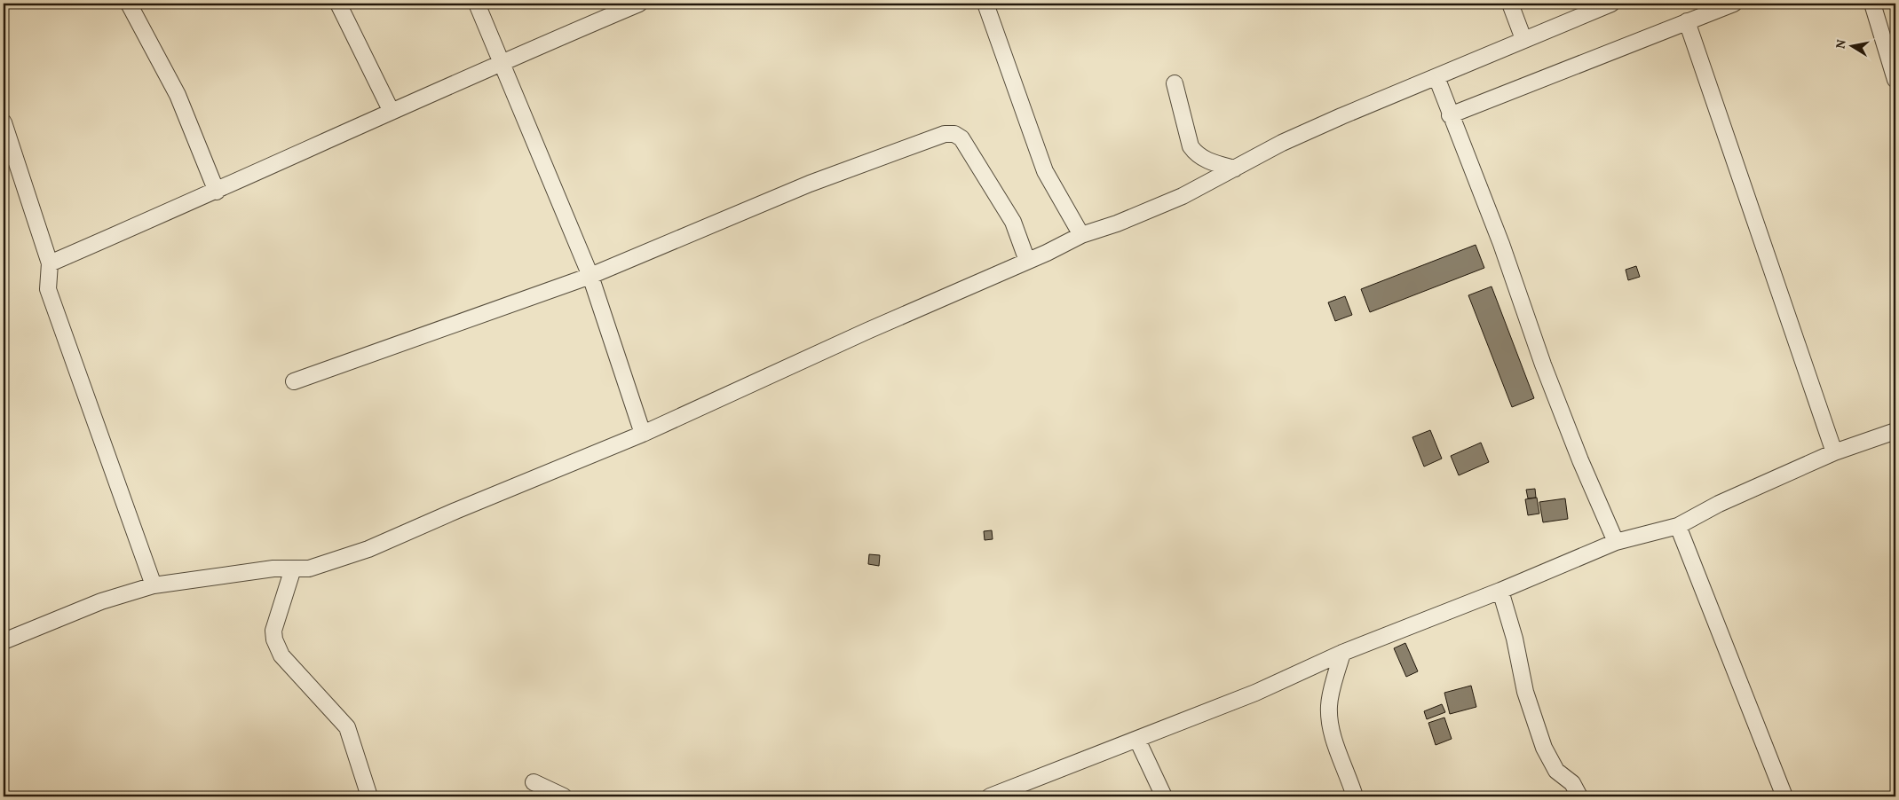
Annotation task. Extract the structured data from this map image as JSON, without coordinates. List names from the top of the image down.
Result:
{
  "north": "left"
}
